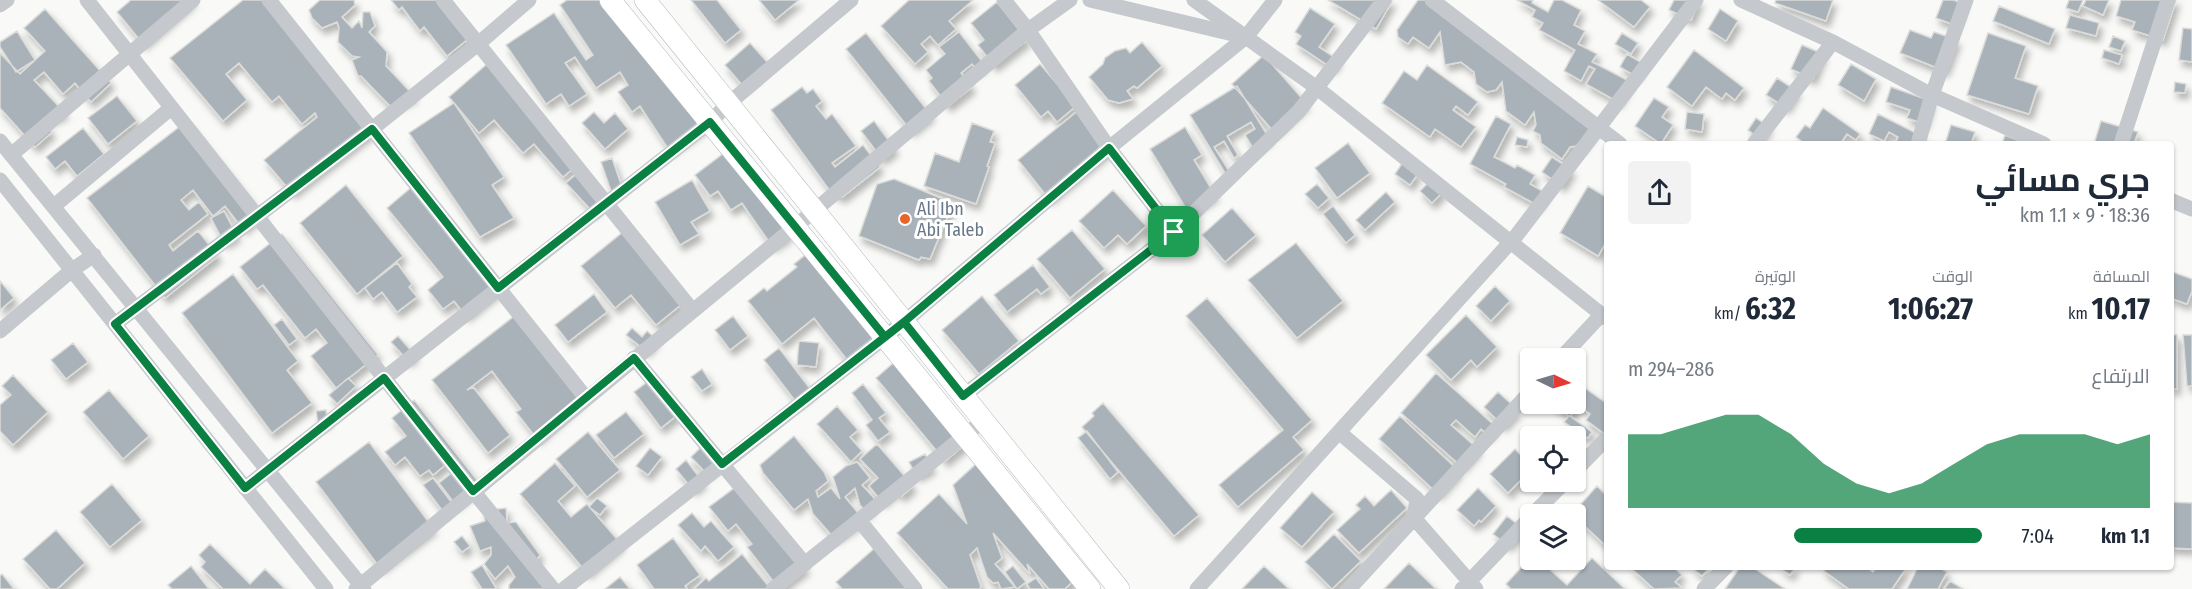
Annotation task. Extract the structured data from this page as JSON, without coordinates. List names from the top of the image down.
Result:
{
  "places": ["Ali Ibn Abi Taleb"],
  "north": "right",
  "page": {
    "heading": ["جري مسائي", "18:36 · 9 × 1.1 km"],
    "stats": [
      ["المسافة", "10.17 km"],
      ["الوقت", "1:06:27"],
      ["الوتيرة", "6:32 /km"]
    ],
    "chart": ["الارتفاع", "286–294 m"],
    "list": [
      {
        "name": "1.1 km",
        "note": "7:04"
      }
    ]
  }
}
